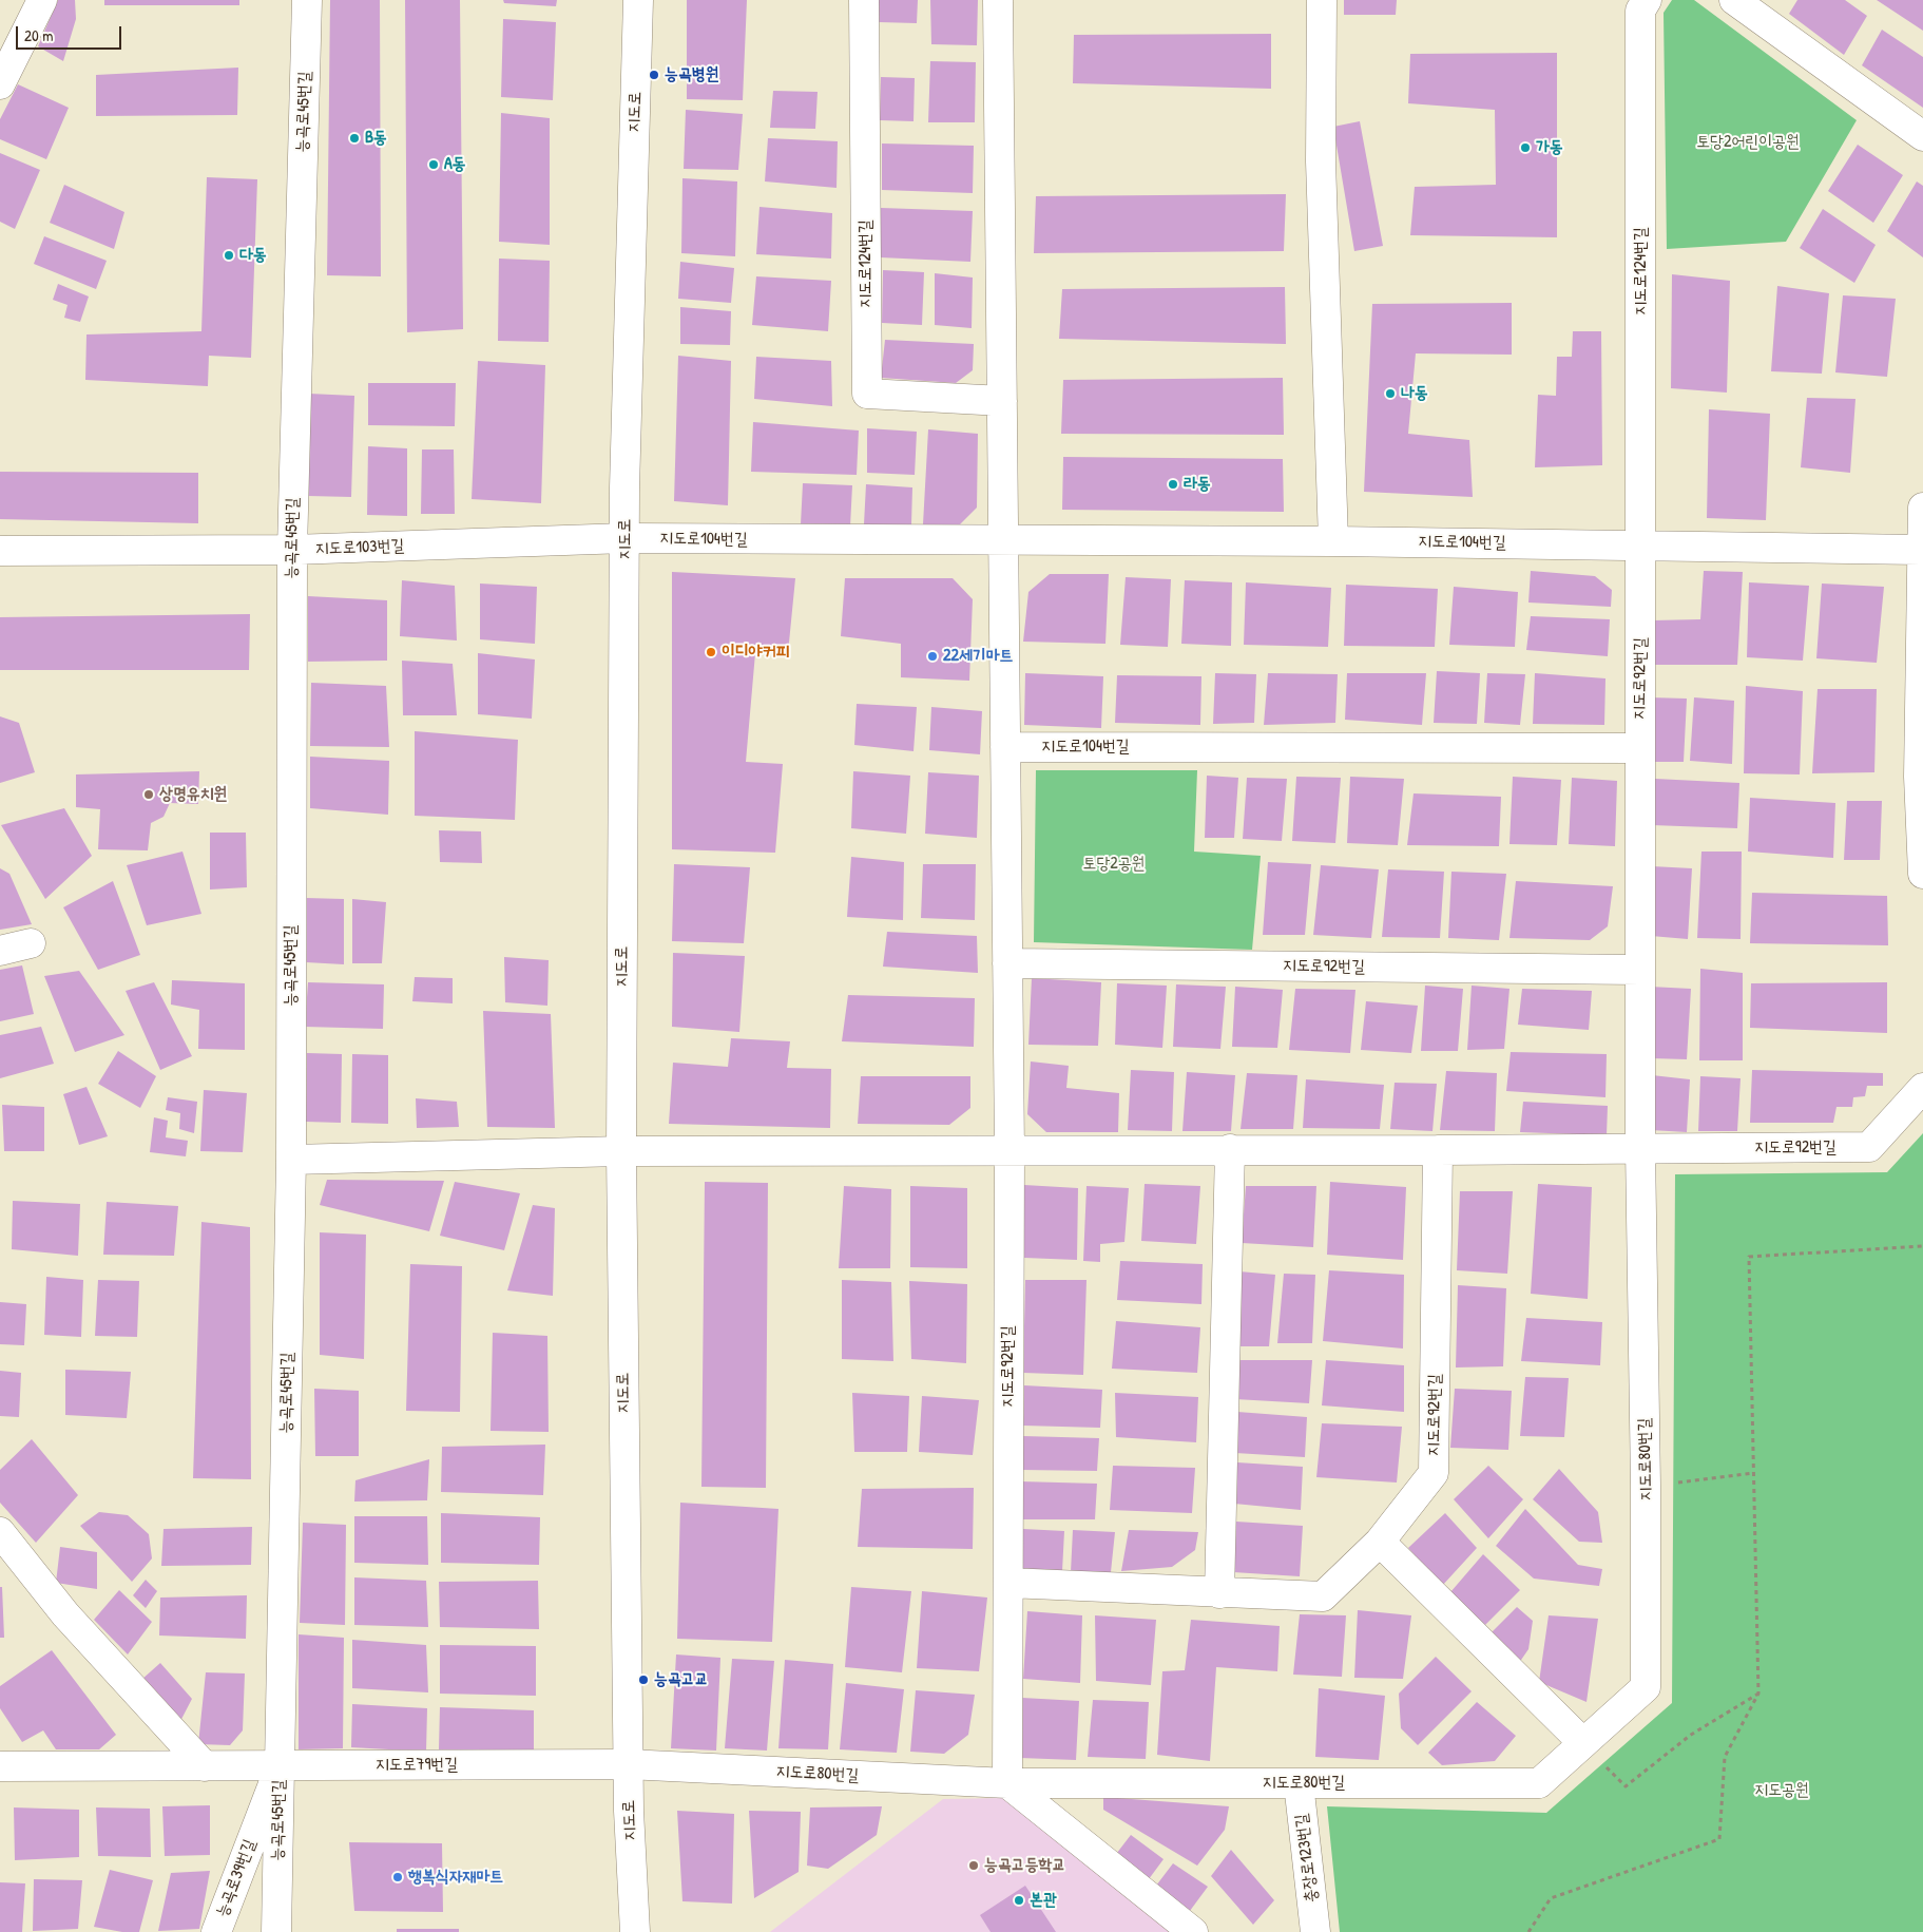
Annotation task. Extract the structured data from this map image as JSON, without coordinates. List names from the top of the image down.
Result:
{
  "streets": {
    "street": [
      "능곡로45번길",
      "지도로",
      "지도로124번길",
      "지도로104번길",
      "지도로103번길",
      "지도로92번길",
      "지도로80번길",
      "지도로79번길",
      "충장로123번길",
      "능곡로39번길"
    ]
  },
  "crossings": [
    ["능곡로45번길", "지도로103번길"],
    ["능곡로45번길", "지도로92번길"],
    ["능곡로45번길", "지도로79번길"],
    ["능곡로45번길", "능곡로39번길"],
    ["지도로", "지도로104번길"],
    ["지도로", "지도로103번길"],
    ["지도로", "지도로92번길"],
    ["지도로", "지도로80번길"],
    ["지도로", "지도로79번길"],
    ["지도로124번길", "지도로104번길"],
    ["지도로124번길", "지도로92번길"],
    ["지도로104번길", "지도로103번길"],
    ["지도로104번길", "지도로92번길"],
    ["지도로92번길", "지도로80번길"],
    ["지도로80번길", "지도로79번길"],
    ["지도로80번길", "충장로123번길"],
    ["지도로79번길", "능곡로39번길"]
  ],
  "parks": ["토당2어린이공원", "토당2공원", "지도공원"],
  "places": [
    "능곡병원",
    "B동",
    "가동",
    "A동",
    "다동",
    "나동",
    "라동",
    "이디야커피",
    "22세기마트",
    "상명유치원",
    "능곡고교",
    "능곡고등학교",
    "행복식자재마트",
    "본관"
  ],
  "scale_bar": "20 m"
}
